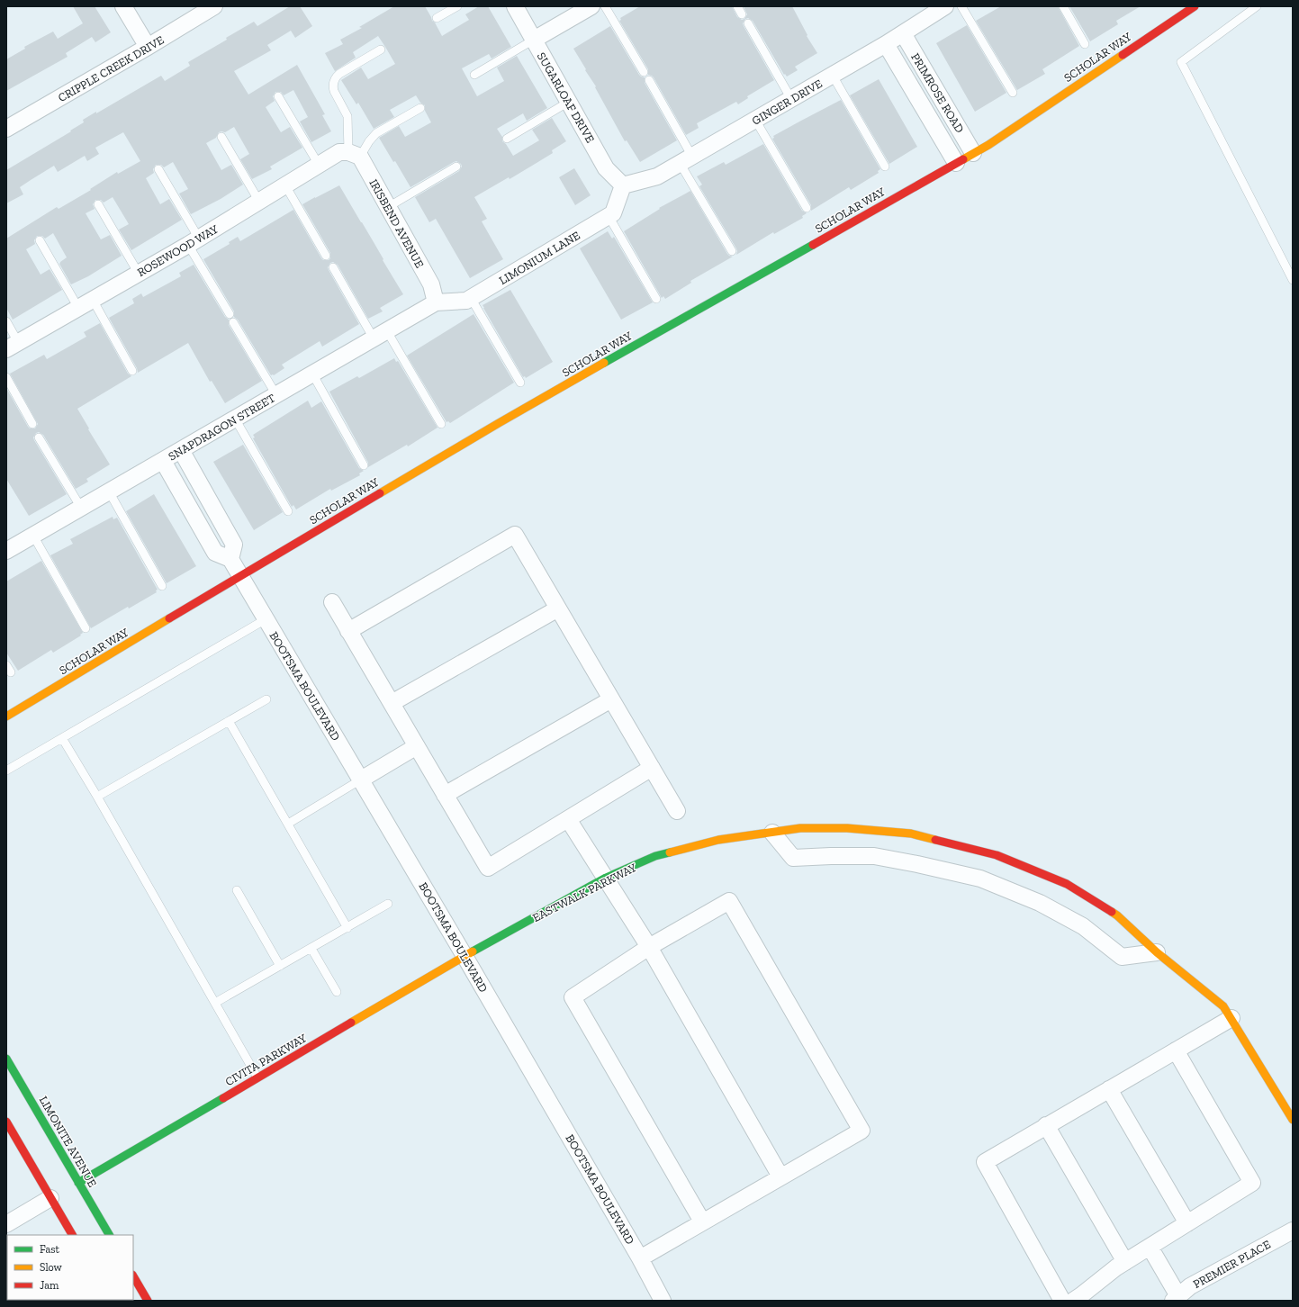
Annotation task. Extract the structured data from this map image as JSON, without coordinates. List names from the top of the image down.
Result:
{
  "streets": {
    "street": [
      "SCHOLAR WAY",
      "CRIPPLE CREEK DRIVE",
      "PRIMROSE ROAD",
      "SUGARLOAF DRIVE",
      "GINGER DRIVE",
      "IRISBEND AVENUE",
      "ROSEWOOD WAY",
      "LIMONIUM LANE",
      "SNAPDRAGON STREET",
      "BOOTSMA BOULEVARD",
      "EASTWALK PARKWAY",
      "CIVITA PARKWAY",
      "LIMONITE AVENUE",
      "PREMIER PLACE"
    ]
  },
  "crossings": [
    ["SCHOLAR WAY", "PRIMROSE ROAD"],
    ["SCHOLAR WAY", "BOOTSMA BOULEVARD"],
    ["PRIMROSE ROAD", "GINGER DRIVE"],
    ["SUGARLOAF DRIVE", "GINGER DRIVE"],
    ["SUGARLOAF DRIVE", "LIMONIUM LANE"],
    ["GINGER DRIVE", "LIMONIUM LANE"],
    ["IRISBEND AVENUE", "ROSEWOOD WAY"],
    ["IRISBEND AVENUE", "LIMONIUM LANE"],
    ["IRISBEND AVENUE", "SNAPDRAGON STREET"],
    ["LIMONIUM LANE", "SNAPDRAGON STREET"],
    ["BOOTSMA BOULEVARD", "EASTWALK PARKWAY"],
    ["BOOTSMA BOULEVARD", "CIVITA PARKWAY"],
    ["EASTWALK PARKWAY", "CIVITA PARKWAY"],
    ["CIVITA PARKWAY", "LIMONITE AVENUE"]
  ],
  "legend": ["Fast", "Slow", "Jam"]
}
